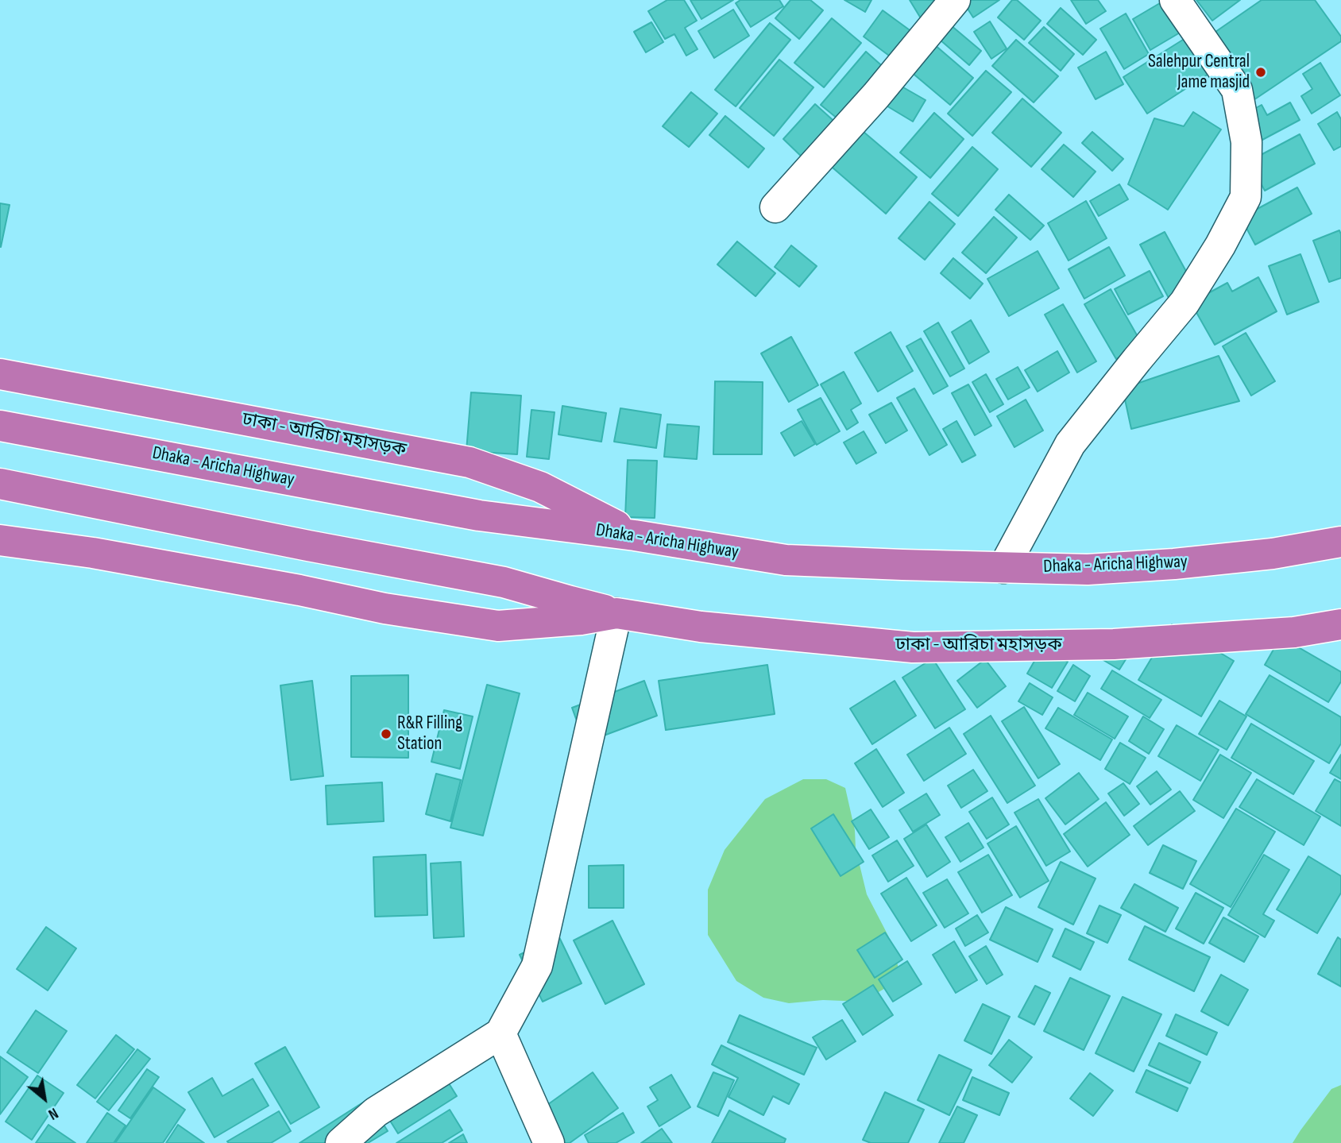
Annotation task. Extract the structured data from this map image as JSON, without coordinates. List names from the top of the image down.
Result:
{
  "streets": {
    "highway": ["ঢাকা - আরিচা মহাসড়ক", "Dhaka - Aricha Highway"]
  },
  "crossings": [
    ["ঢাকা - আরিচা মহাসড়ক", "Dhaka - Aricha Highway"]
  ],
  "places": ["Salehpur Central Jame masjid", "R&R Filling Station"],
  "north": "bottom right"
}
